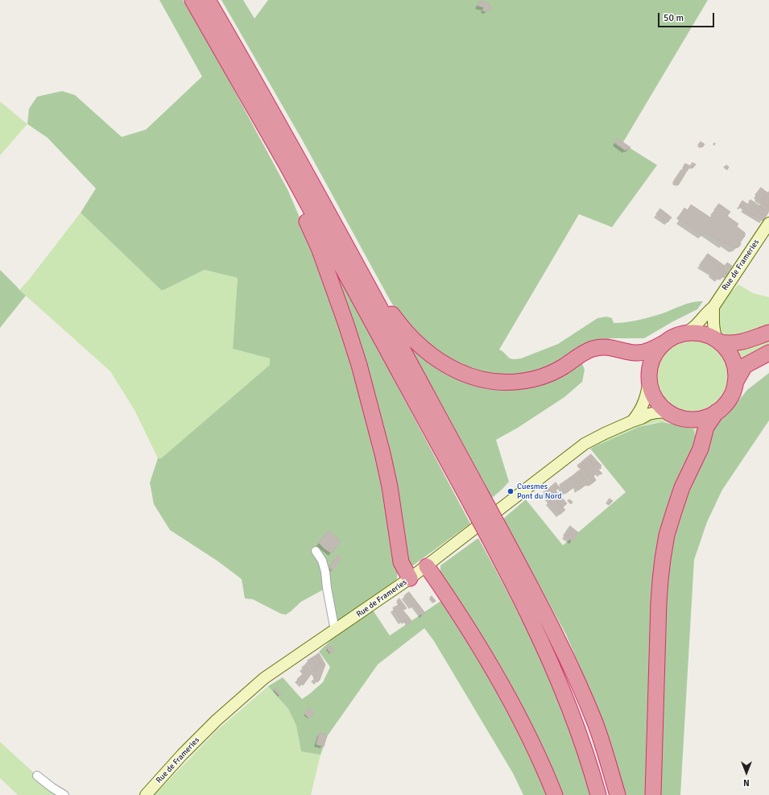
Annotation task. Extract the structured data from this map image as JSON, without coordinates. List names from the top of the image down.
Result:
{
  "streets": {
    "main road": ["Rue de Frameries"]
  },
  "places": ["Cuesmes Pont du Nord"],
  "scale_bar": "50 m",
  "north": "bottom"
}
